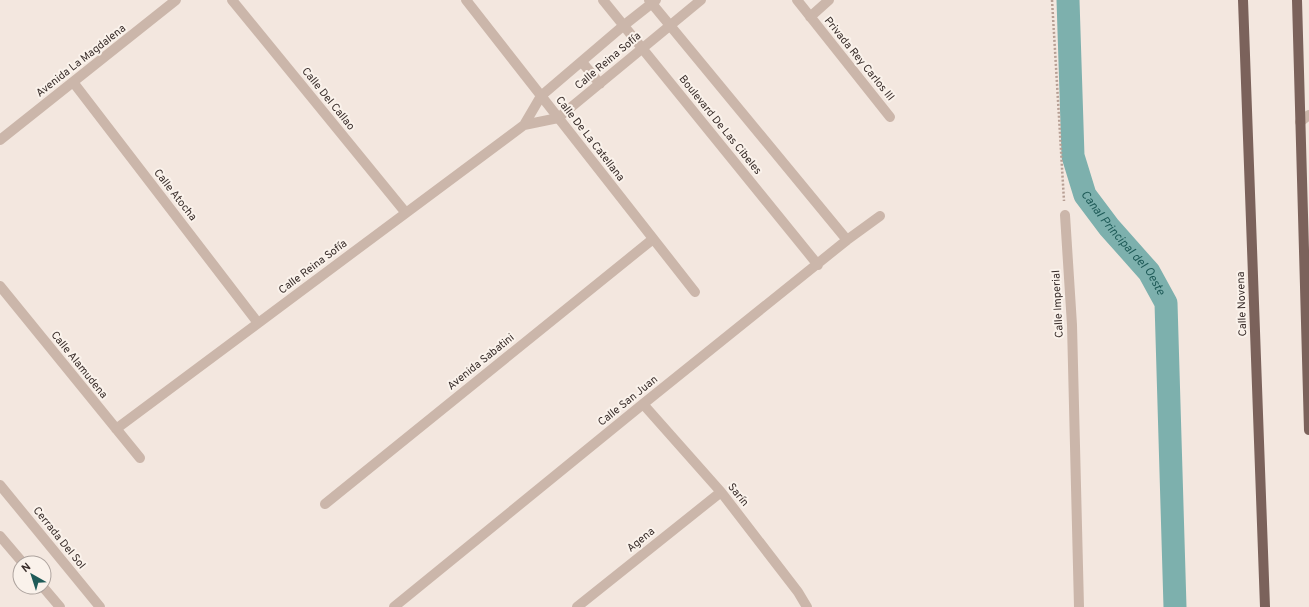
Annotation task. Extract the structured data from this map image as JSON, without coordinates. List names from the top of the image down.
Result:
{
  "streets": {
    "main road": ["Calle Novena"],
    "street": [
      "Privada Rey Carlos III",
      "Avenida La Magdalena",
      "Calle Reina Sofía",
      "Calle Del Callao",
      "Boulevard De Las Cibeles",
      "Calle De La Catellana",
      "Calle Atocha",
      "Calle Imperial",
      "Avenida Sabatini",
      "Calle Alamudena",
      "Calle San Juan",
      "Sarín",
      "Cerrada Del Sol",
      "Agena"
    ]
  },
  "crossings": [
    ["Avenida La Magdalena", "Calle Atocha"],
    ["Calle Reina Sofía", "Calle Del Callao"],
    ["Calle Reina Sofía", "Boulevard De Las Cibeles"],
    ["Calle Reina Sofía", "Calle De La Catellana"],
    ["Calle Reina Sofía", "Calle Atocha"],
    ["Calle Reina Sofía", "Calle Alamudena"],
    ["Boulevard De Las Cibeles", "Calle San Juan"],
    ["Calle De La Catellana", "Avenida Sabatini"],
    ["Calle San Juan", "Sarín"],
    ["Sarín", "Agena"]
  ],
  "water": ["Canal Principal del Oeste"],
  "north": "top left"
}
